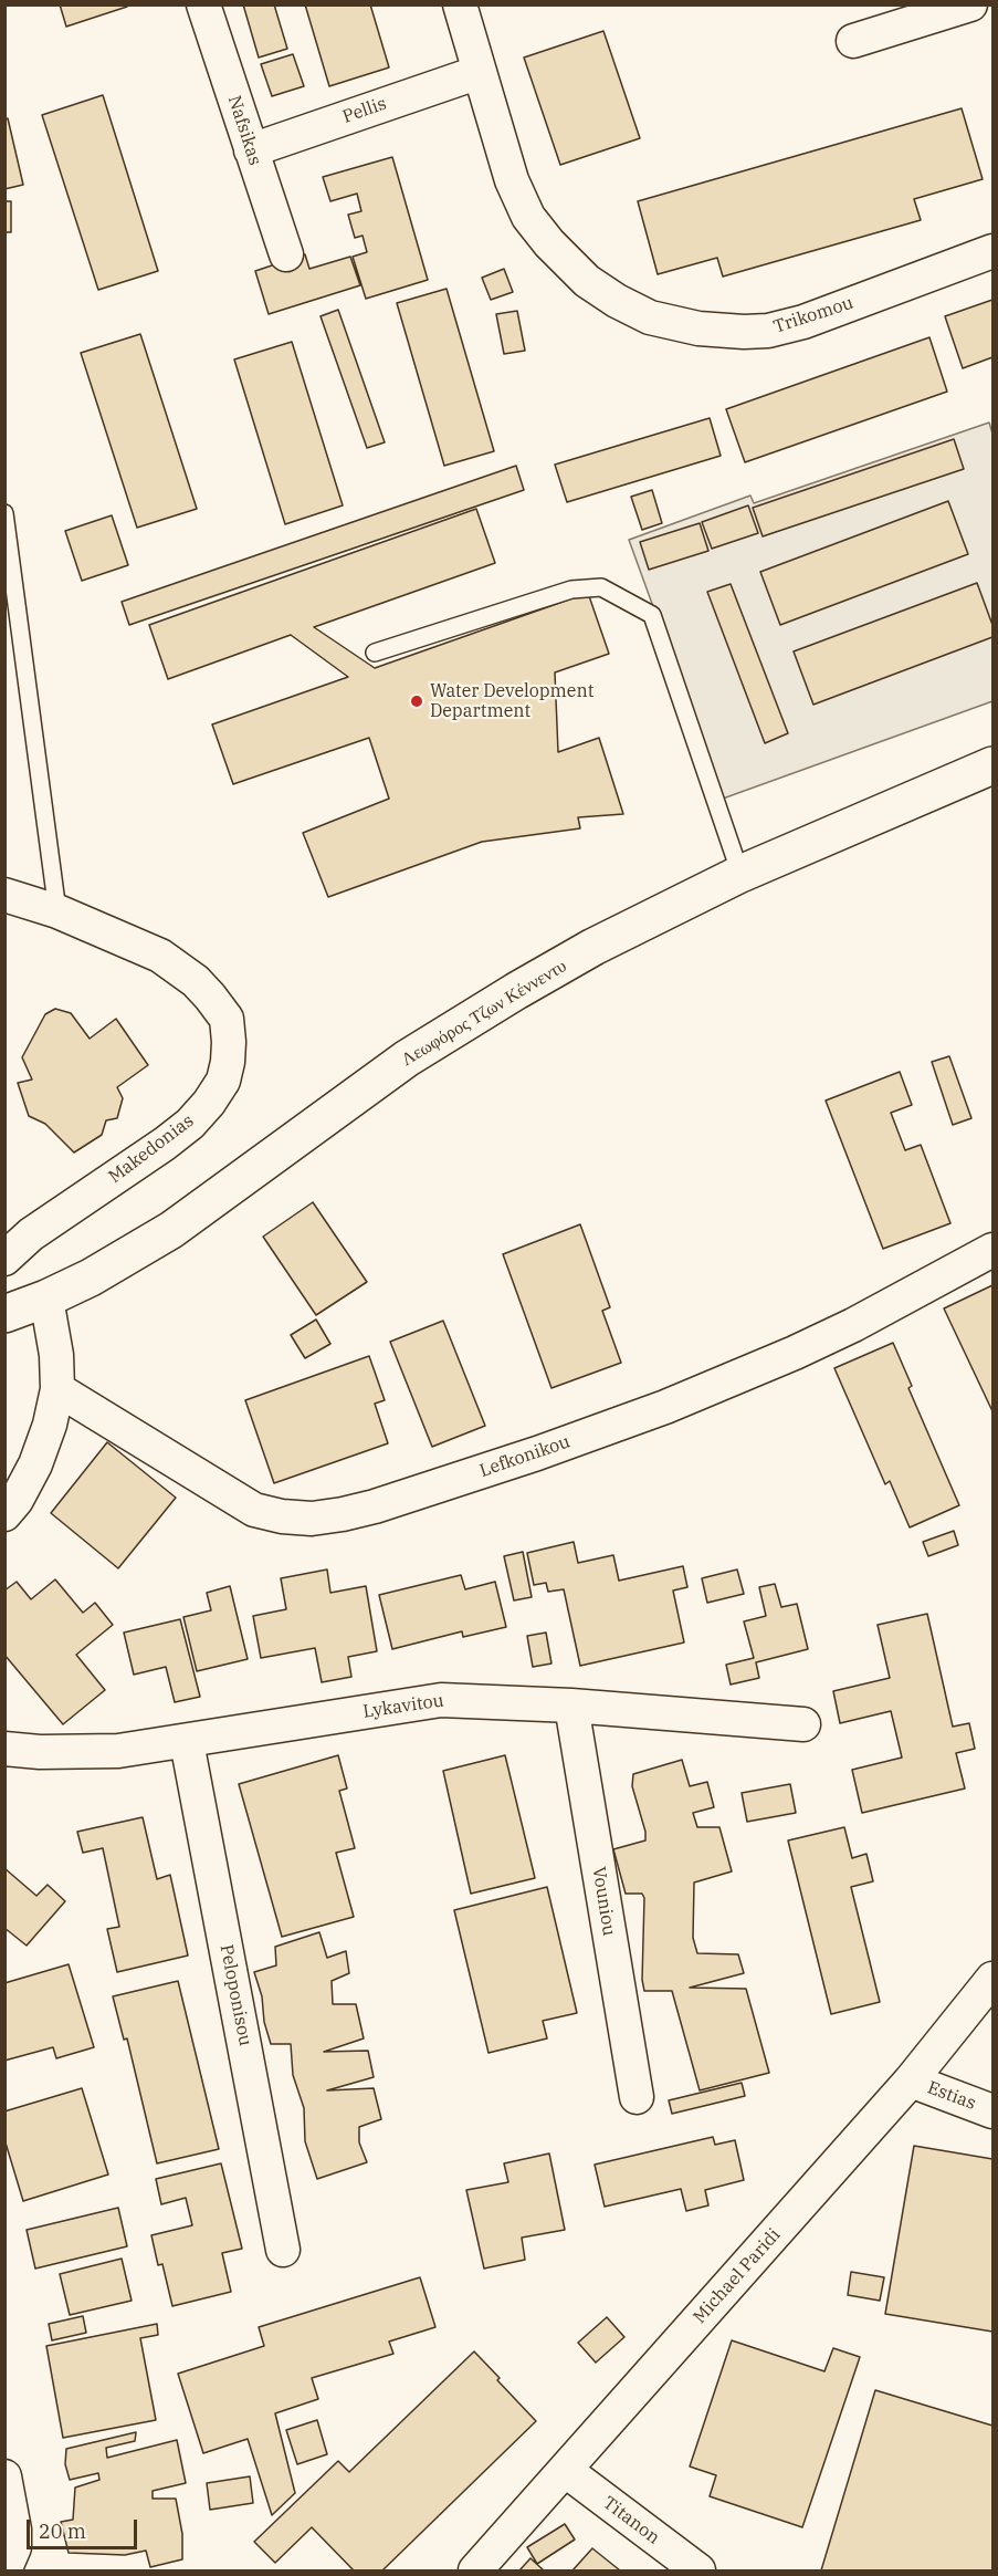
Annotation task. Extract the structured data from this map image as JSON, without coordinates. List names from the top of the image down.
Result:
{
  "streets": {
    "main road": ["Λεωφόρος Τζων Κέννεντυ"],
    "street": [
      "Pellis",
      "Nafsikas",
      "Trikomou",
      "Makedonias",
      "Lefkonikou",
      "Lykavitou",
      "Vouniou",
      "Peloponisou",
      "Estias",
      "Michael Paridi",
      "Titanon"
    ]
  },
  "crossings": [
    ["Pellis", "Nafsikas"],
    ["Pellis", "Trikomou"],
    ["Lykavitou", "Vouniou"],
    ["Lykavitou", "Peloponisou"],
    ["Estias", "Michael Paridi"],
    ["Michael Paridi", "Titanon"]
  ],
  "places": ["Water Development Department"],
  "scale_bar": "20 m"
}
